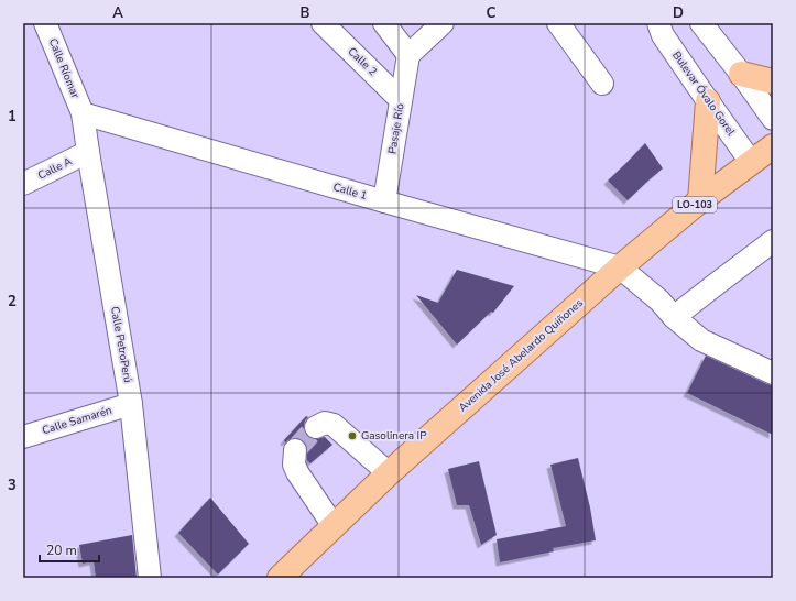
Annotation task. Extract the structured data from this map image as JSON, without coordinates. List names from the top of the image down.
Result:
{
  "streets": {
    "main road": ["LO-103", "Avenida José Abelardo Quiñones"],
    "street": [
      "Calle 2",
      "Calle Ríomar",
      "Bulevar Óvalo Gorel",
      "Pasaje Río",
      "Calle A",
      "Calle 1",
      "Calle PetroPerú",
      "Calle Samarén"
    ]
  },
  "crossings": [
    ["Calle 2", "Pasaje Río"],
    ["Calle Ríomar", "Calle 1"],
    ["Calle Ríomar", "Calle PetroPerú"],
    ["Bulevar Óvalo Gorel", "Avenida José Abelardo Quiñones"],
    ["Pasaje Río", "Calle 1"],
    ["Calle A", "Calle PetroPerú"],
    ["Calle 1", "Calle PetroPerú"],
    ["Calle 1", "Avenida José Abelardo Quiñones"],
    ["Calle PetroPerú", "Calle Samarén"]
  ],
  "places": ["Gasolinera IP"],
  "scale_bar": "20 m",
  "grid": {
    "columns": [
      "A",
      "B",
      "C",
      "D"
    ],
    "rows": ["1", "2", "3"]
  }
}
